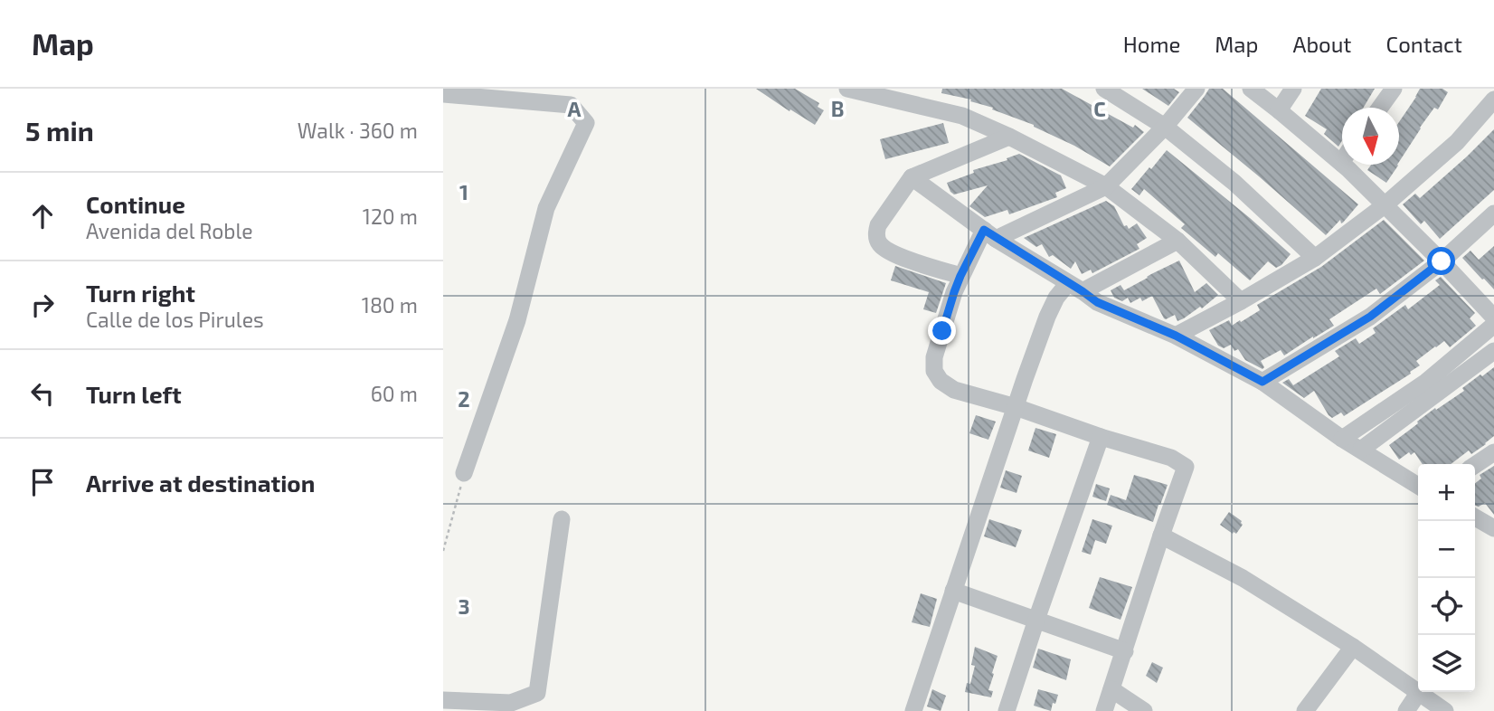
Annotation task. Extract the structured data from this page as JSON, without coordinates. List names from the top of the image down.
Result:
{
  "north": "bottom",
  "page": {
    "header": "Map",
    "nav": [
      "Home",
      "Map",
      "About",
      "Contact"
    ],
    "heading": ["5 min", "Walk · 360 m"],
    "list": [
      ["Continue", "Avenida del Roble", "120 m"],
      ["Turn right", "Calle de los Pirules", "180 m"],
      ["Turn left", "60 m"],
      "Arrive at destination"
    ],
    "map_buttons": ["+", "−"]
  },
  "grid": {
    "columns": ["A", "B", "C"],
    "rows": ["1", "2", "3"]
  }
}
